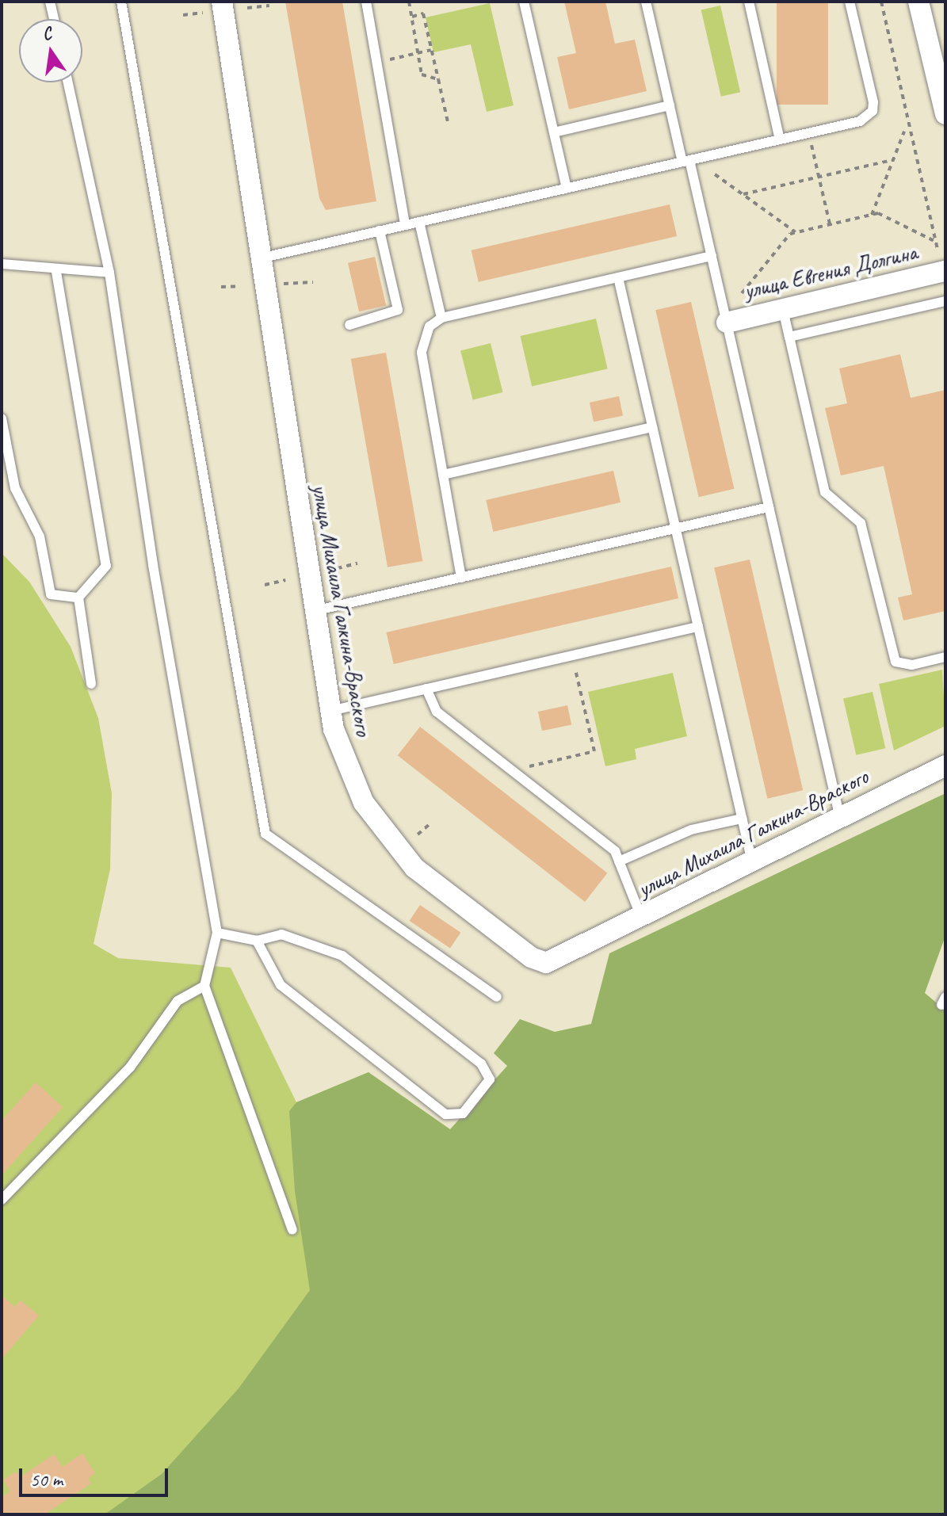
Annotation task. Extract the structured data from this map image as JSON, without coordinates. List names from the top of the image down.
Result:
{
  "streets": {
    "street": ["улица Евгения Долгина", "улица Михаила Галкина-Враского"]
  },
  "scale_bar": "50 m",
  "north": "top"
}
